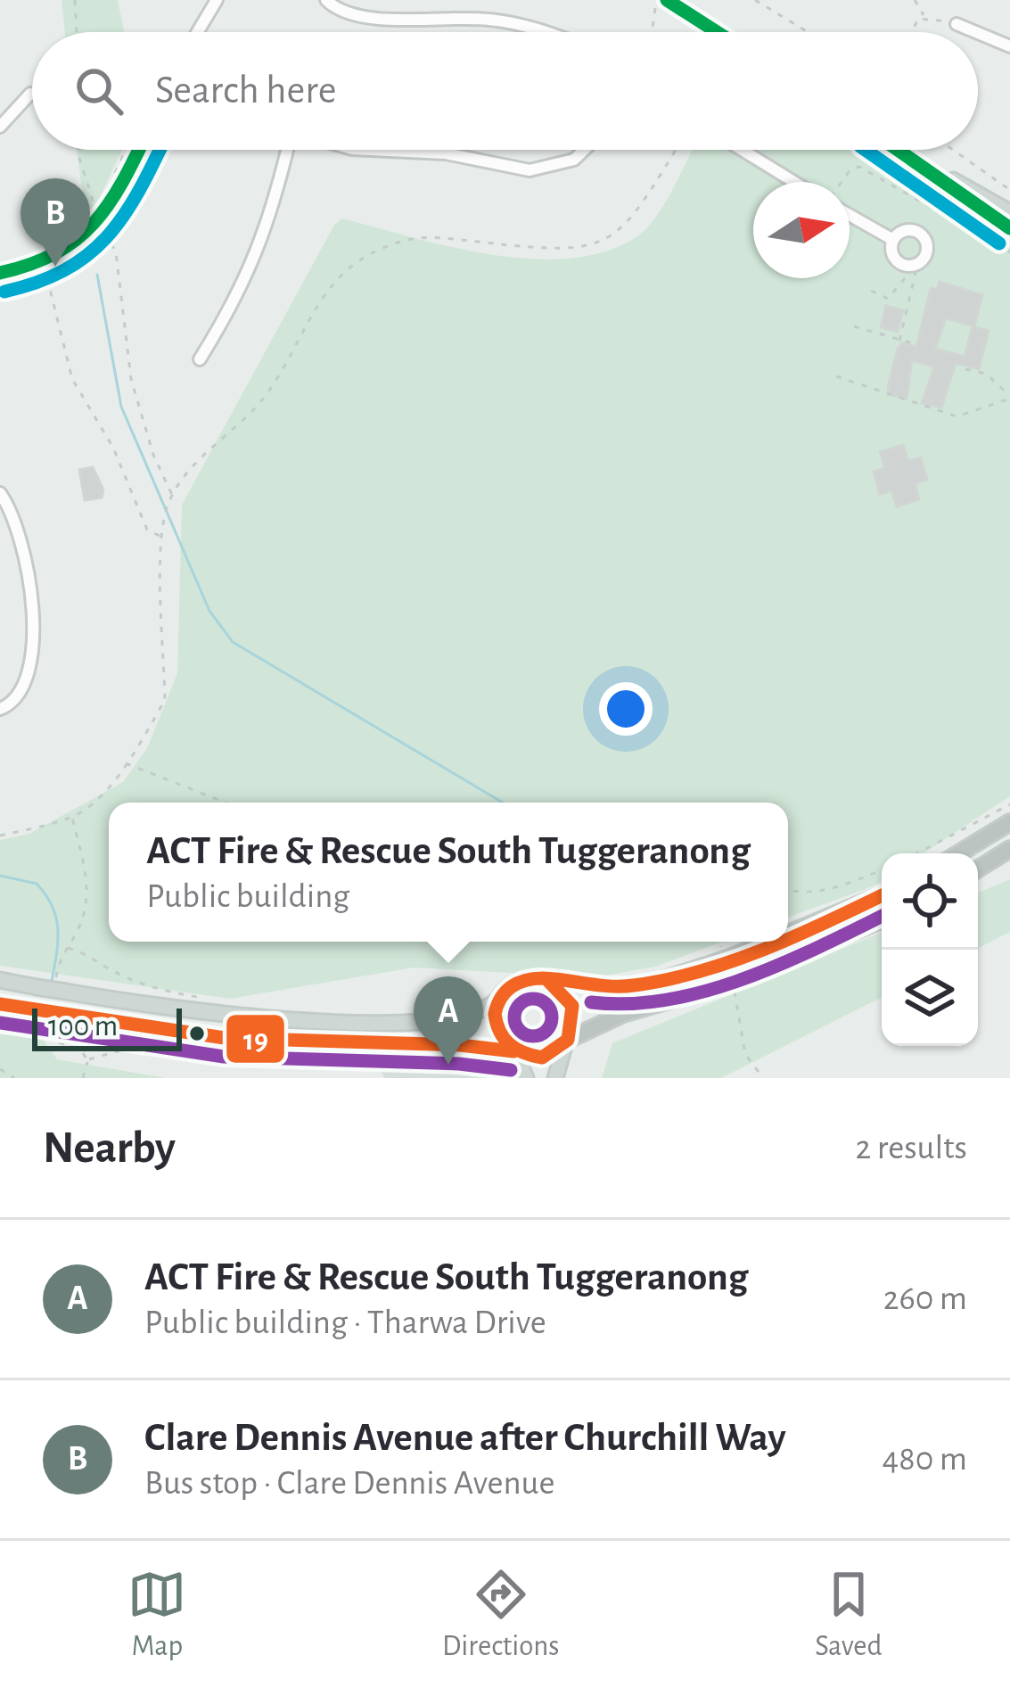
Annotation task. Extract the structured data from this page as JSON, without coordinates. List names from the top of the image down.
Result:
{
  "lines": ["transit line 19"],
  "scale_bar": "100 m",
  "north": "right",
  "page": {
    "search": "Search here",
    "pins": ["B", "A"],
    "popup": ["ACT Fire & Rescue South Tuggeranong", "Public building"],
    "scale": "100 m",
    "heading": ["Nearby", "2 results"],
    "list": [
      {
        "mark": "A",
        "name": "ACT Fire & Rescue South Tuggeranong",
        "note": "Public building · Tharwa Drive",
        "value": "260 m"
      },
      {
        "mark": "B",
        "name": "Clare Dennis Avenue after Churchill Way",
        "note": "Bus stop · Clare Dennis Avenue",
        "value": "480 m"
      }
    ],
    "nav": ["Map", "Directions", "Saved"]
  }
}
